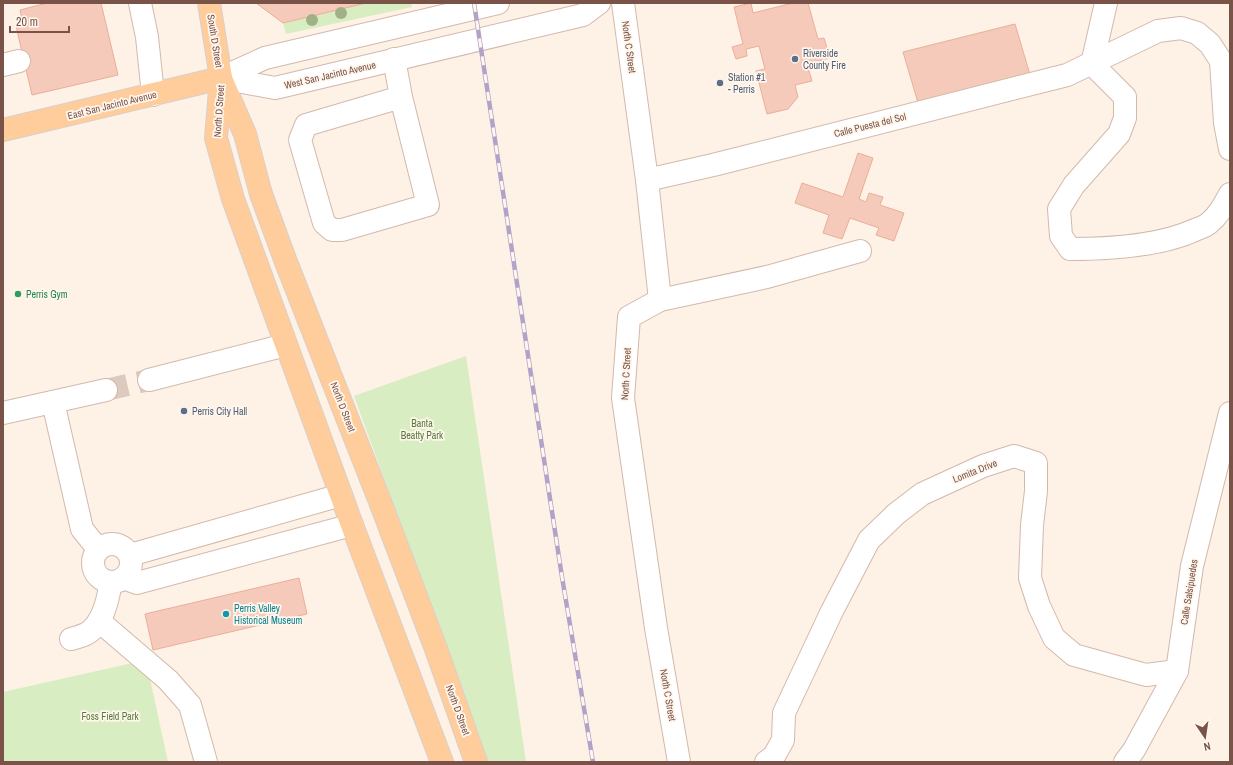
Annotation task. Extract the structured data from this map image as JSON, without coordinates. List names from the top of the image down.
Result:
{
  "streets": {
    "main road": ["South D Street", "East San Jacinto Avenue", "North D Street"],
    "street": [
      "North C Street",
      "West San Jacinto Avenue",
      "Calle Puesta del Sol",
      "Lomita Drive",
      "Calle Salsipuedes"
    ]
  },
  "crossings": [
    ["South D Street", "West San Jacinto Avenue"],
    ["South D Street", "East San Jacinto Avenue"],
    ["South D Street", "North D Street"],
    ["North C Street", "Calle Puesta del Sol"],
    ["West San Jacinto Avenue", "East San Jacinto Avenue"],
    ["West San Jacinto Avenue", "North D Street"],
    ["East San Jacinto Avenue", "North D Street"],
    ["Lomita Drive", "Calle Salsipuedes"]
  ],
  "parks": ["Banta Beatty Park", "Foss Field Park"],
  "places": [
    "Riverside County Fire",
    "Station #1 - Perris",
    "Perris Gym",
    "Perris City Hall",
    "Perris Valley Historical Museum"
  ],
  "scale_bar": "20 m",
  "north": "bottom"
}
